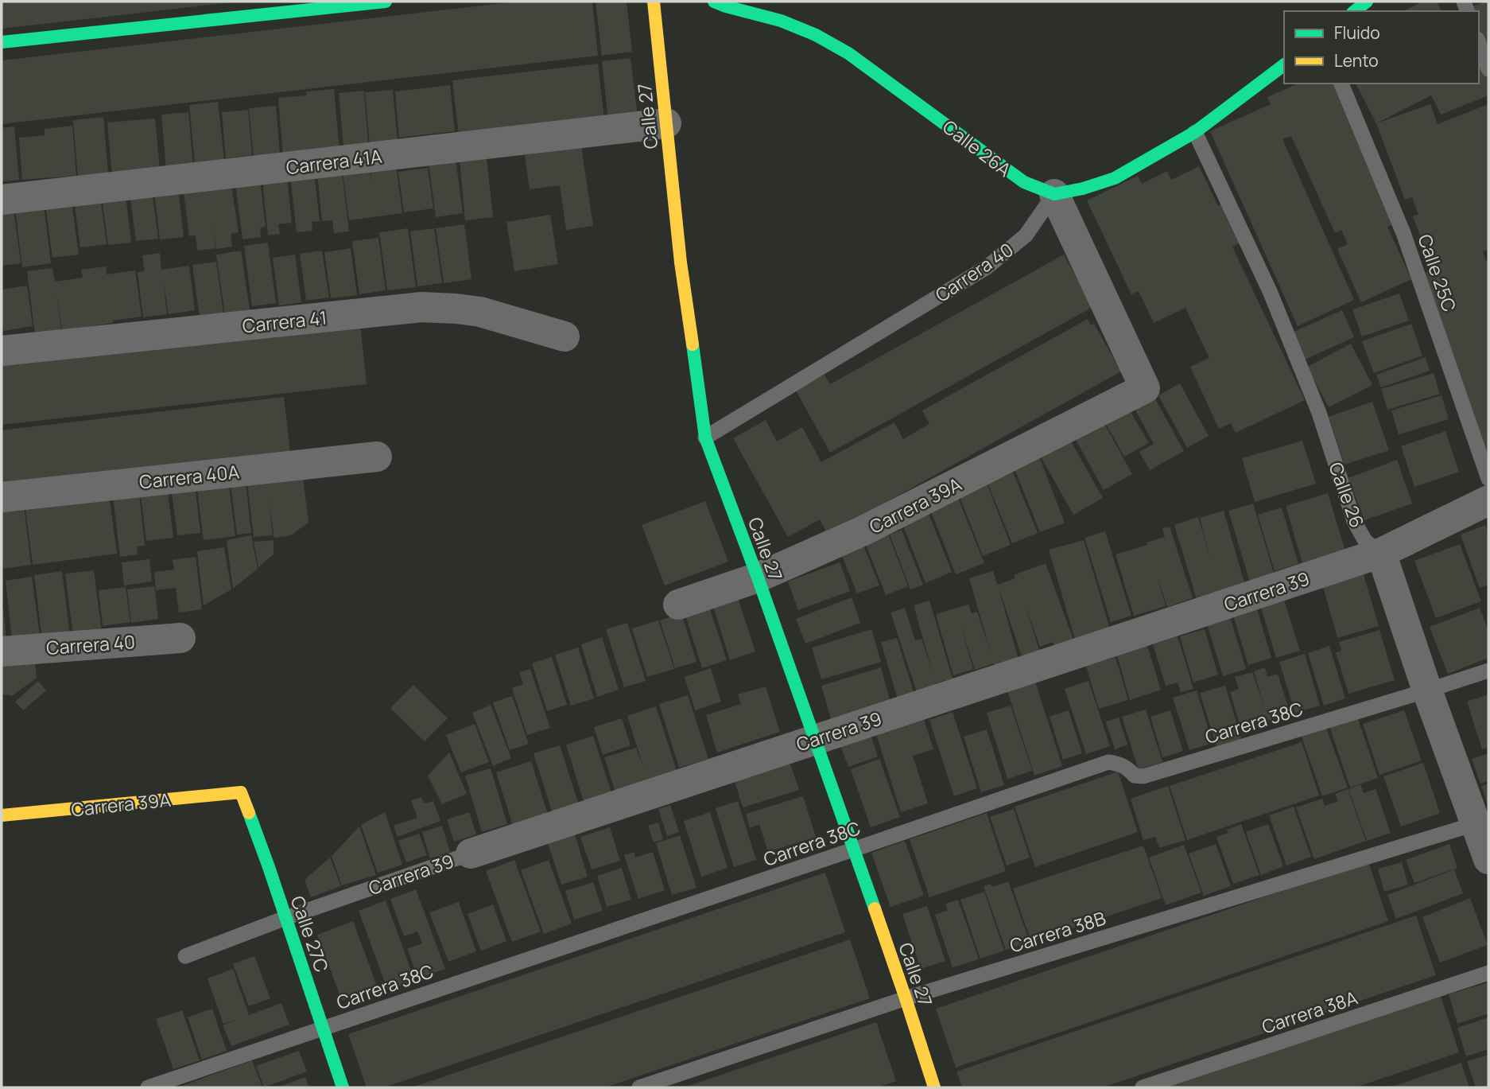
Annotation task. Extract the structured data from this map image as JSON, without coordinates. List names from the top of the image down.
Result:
{
  "streets": {
    "street": [
      "Calle 27",
      "Calle 26A",
      "Carrera 41A",
      "Carrera 40",
      "Carrera 41",
      "Carrera 40A",
      "Calle 26",
      "Carrera 39A",
      "Carrera 39",
      "Calle 27C"
    ],
    "lane": [
      "Calle 25C",
      "Carrera 38C",
      "Carrera 38B",
      "Carrera 38A"
    ]
  },
  "crossings": [
    ["Calle 27", "Carrera 41A"],
    ["Calle 27", "Carrera 40"],
    ["Calle 27", "Carrera 39A"],
    ["Calle 27", "Carrera 39"],
    ["Calle 27", "Carrera 38C"],
    ["Calle 27", "Carrera 38B"],
    ["Calle 26A", "Carrera 40"],
    ["Calle 26A", "Carrera 39A"],
    ["Carrera 40", "Carrera 39A"],
    ["Calle 26", "Carrera 39"],
    ["Calle 26", "Carrera 38C"],
    ["Calle 26", "Carrera 38B"],
    ["Carrera 39A", "Calle 27C"],
    ["Carrera 39", "Calle 27C"],
    ["Carrera 38C", "Calle 27C"]
  ],
  "legend": ["Fluido", "Lento"]
}
